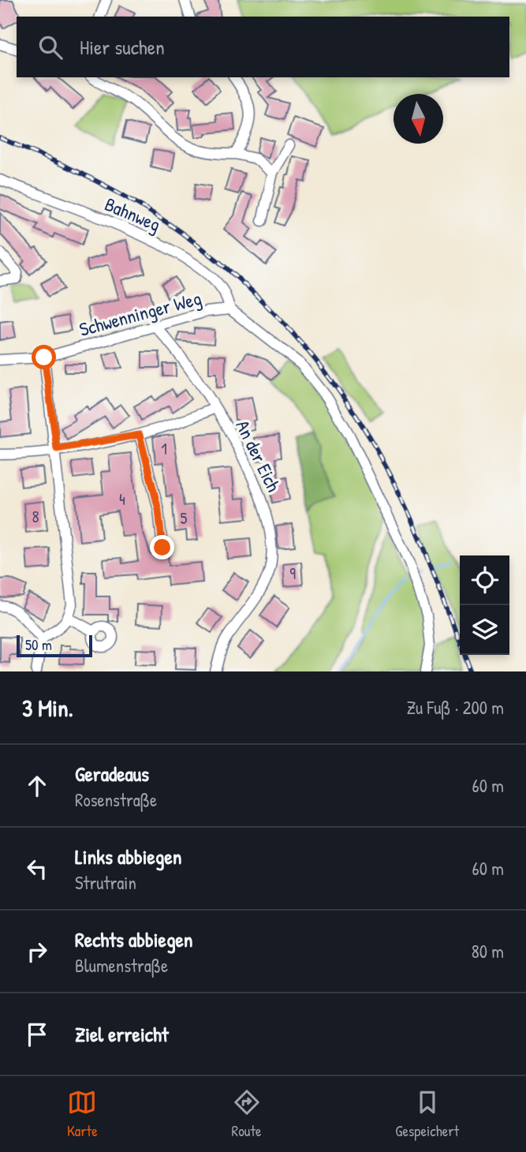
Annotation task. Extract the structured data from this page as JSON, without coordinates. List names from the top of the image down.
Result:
{
  "streets": {
    "street": ["Bahnweg", "Schwenninger Weg", "An der Eich"]
  },
  "crossings": [
    ["Bahnweg", "Schwenninger Weg"],
    ["Schwenninger Weg", "An der Eich"]
  ],
  "house_numbers": [
    "1",
    "4",
    "8",
    "5",
    "9"
  ],
  "scale_bar": "50 m",
  "north": "bottom",
  "page": {
    "search": "Hier suchen",
    "scale": "50 m",
    "heading": ["3 Min.", "Zu Fuß · 200 m"],
    "list": [
      ["Geradeaus", "Rosenstraße", "60 m"],
      ["Links abbiegen", "Strutrain", "60 m"],
      ["Rechts abbiegen", "Blumenstraße", "80 m"],
      "Ziel erreicht"
    ],
    "nav": ["Karte", "Route", "Gespeichert"]
  }
}
